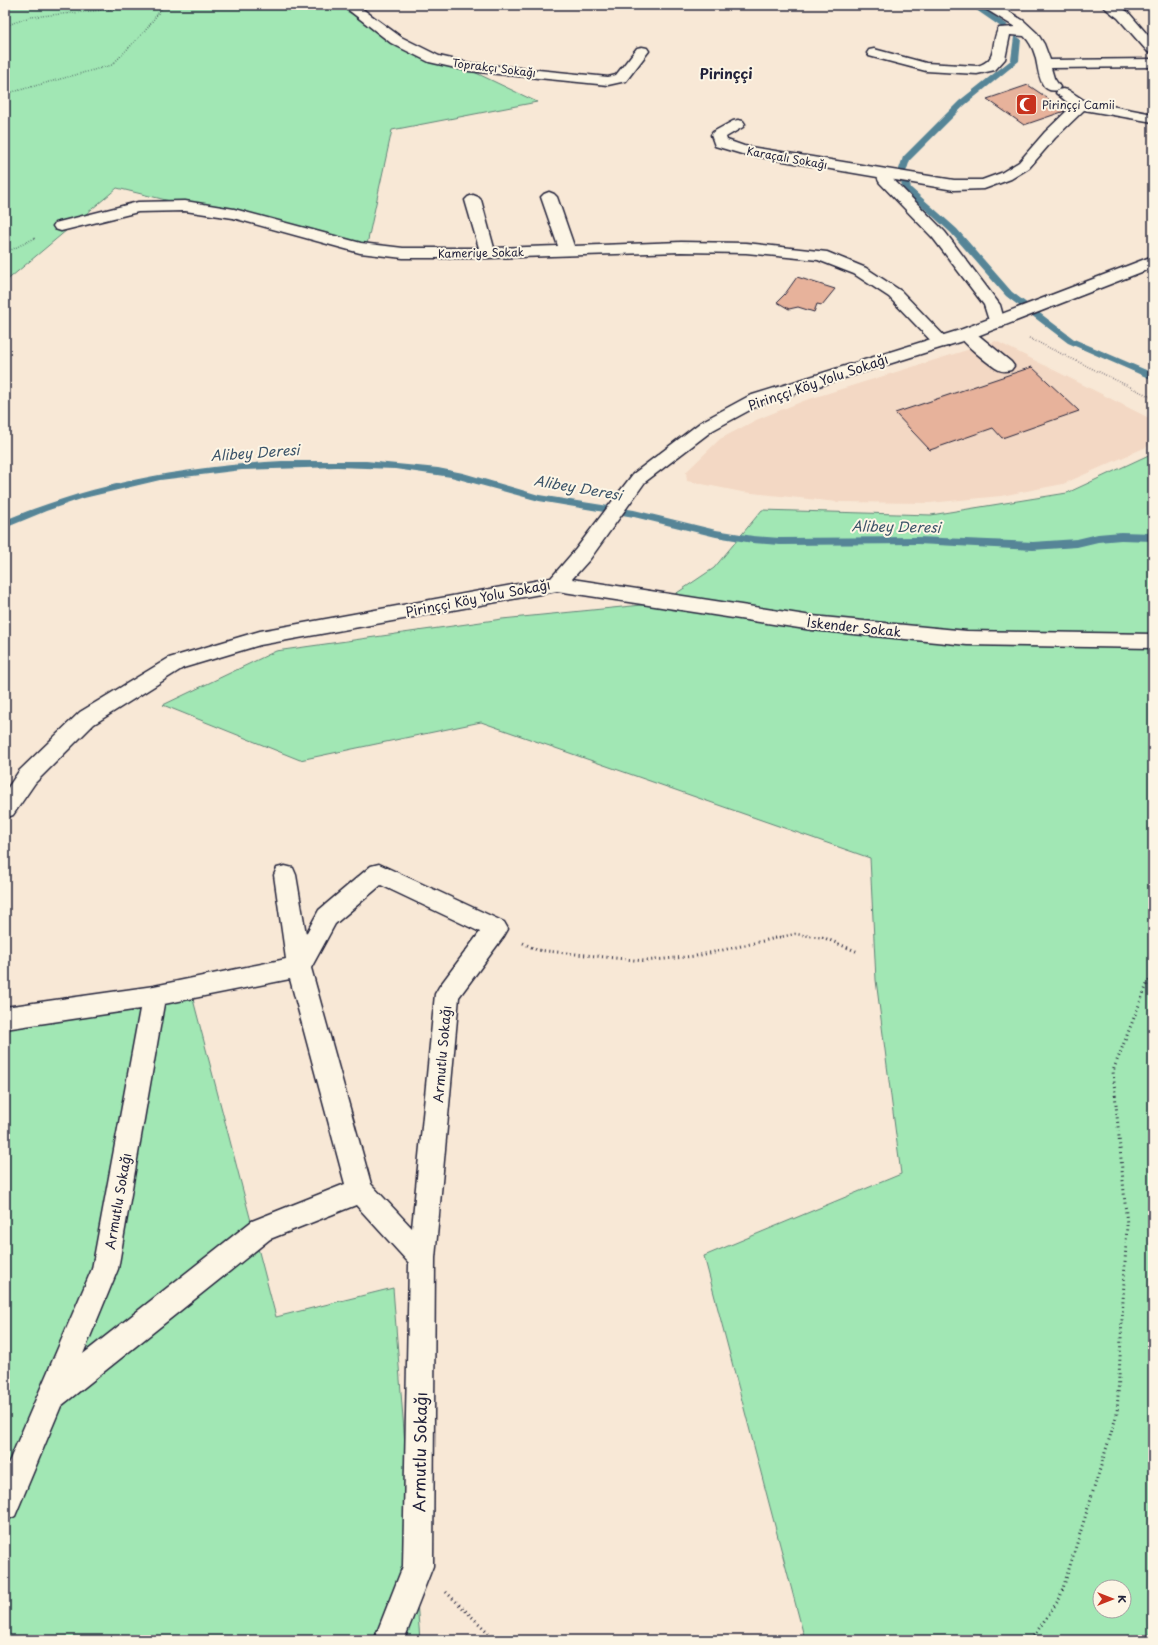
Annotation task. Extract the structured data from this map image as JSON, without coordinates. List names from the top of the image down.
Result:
{
  "streets": {
    "street": [
      "Toprakçı Sokağı",
      "Karaçalı Sokağı",
      "Kameriye Sokak",
      "Pirinççi Köy Yolu Sokağı",
      "İskender Sokak",
      "Armutlu Sokağı"
    ]
  },
  "crossings": [
    ["Kameriye Sokak", "Pirinççi Köy Yolu Sokağı"],
    ["Pirinççi Köy Yolu Sokağı", "İskender Sokak"]
  ],
  "districts": ["Pirinççi"],
  "water": ["Alibey Deresi"],
  "places": {
    "mosque": ["Pirinççi Camii"]
  },
  "north": "right"
}
